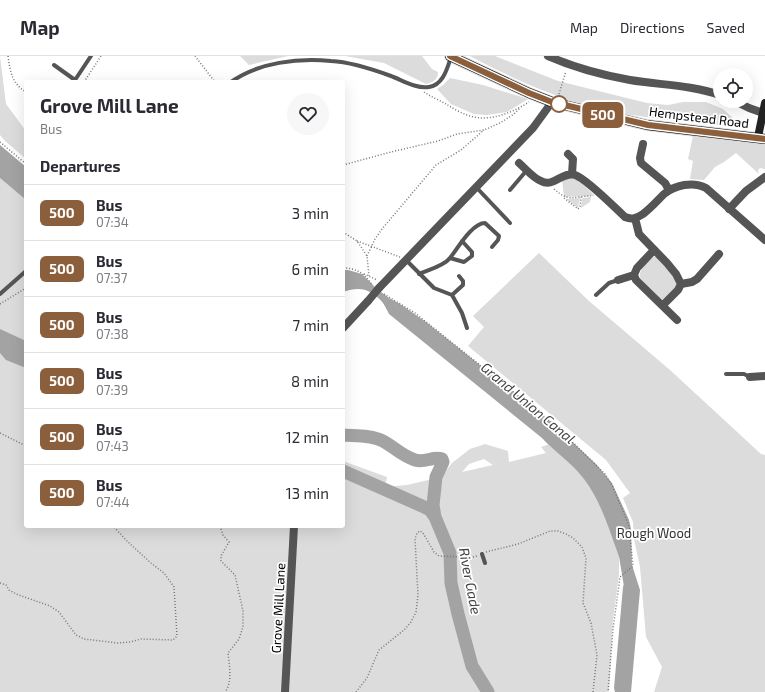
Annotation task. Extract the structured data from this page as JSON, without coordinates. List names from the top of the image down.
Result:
{
  "streets": {
    "main road": ["Hempstead Road"],
    "street": ["Grove Mill Lane"]
  },
  "water": ["Grand Union Canal", "River Gade"],
  "parks": ["Rough Wood"],
  "lines": ["bus line 500"],
  "page": {
    "header": "Map",
    "nav": ["Map", "Directions", "Saved"],
    "on_map": "500",
    "heading": [
      ["Grove Mill Lane", "Bus"],
      "Departures"
    ],
    "list": [
      {
        "mark": "500",
        "name": "Bus",
        "note": "07:34",
        "value": "3 min"
      },
      {
        "mark": "500",
        "name": "Bus",
        "note": "07:37",
        "value": "6 min"
      },
      {
        "mark": "500",
        "name": "Bus",
        "note": "07:38",
        "value": "7 min"
      },
      {
        "mark": "500",
        "name": "Bus",
        "note": "07:39",
        "value": "8 min"
      },
      {
        "mark": "500",
        "name": "Bus",
        "note": "07:43",
        "value": "12 min"
      },
      {
        "mark": "500",
        "name": "Bus",
        "note": "07:44",
        "value": "13 min"
      }
    ]
  }
}
